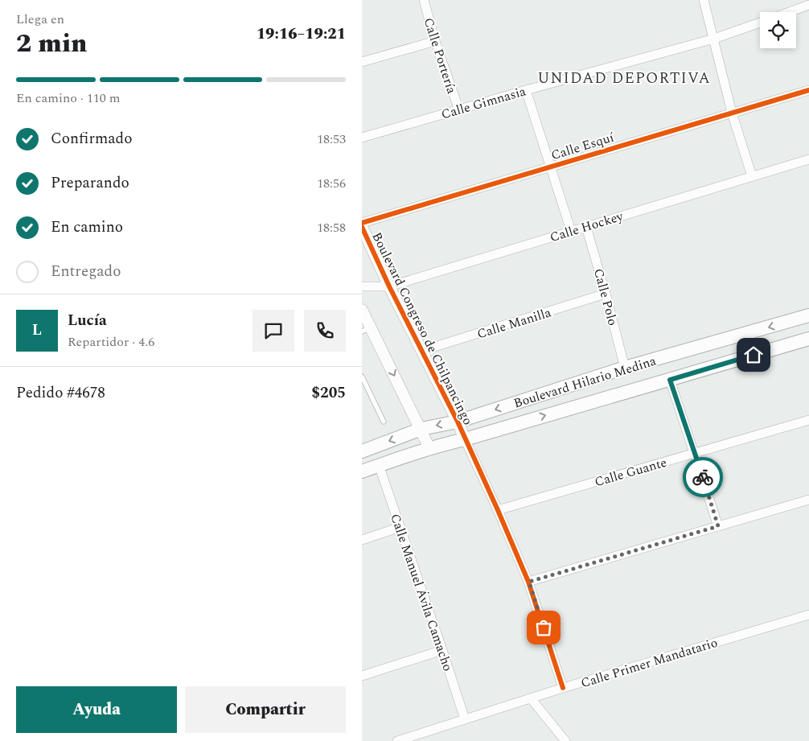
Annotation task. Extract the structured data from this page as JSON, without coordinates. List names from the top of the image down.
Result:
{
  "streets": {
    "main road": ["Boulevard Hilario Medina"],
    "street": [
      "Calle Portería",
      "Calle Gimnasia",
      "Calle Esquí",
      "Calle Hockey",
      "Calle Polo",
      "Calle Manilla",
      "Boulevard Congreso de Chilpancingo",
      "Calle Guante",
      "Calle Manuel Ávila Camacho",
      "Calle Primer Mandatario"
    ]
  },
  "crossings": [
    ["Calle Portería", "Calle Gimnasia"],
    ["Calle Hockey", "Calle Polo"],
    ["Calle Hockey", "Boulevard Congreso de Chilpancingo"],
    ["Calle Polo", "Calle Manilla"],
    ["Calle Polo", "Boulevard Hilario Medina"],
    ["Calle Manilla", "Boulevard Congreso de Chilpancingo"],
    ["Boulevard Congreso de Chilpancingo", "Boulevard Hilario Medina"],
    ["Boulevard Hilario Medina", "Calle Manuel Ávila Camacho"],
    ["Calle Manuel Ávila Camacho", "Calle Primer Mandatario"]
  ],
  "districts": ["UNIDAD DEPORTIVA"],
  "page": {
    "heading": ["2 min", "Llega en", "19:16–19:21"],
    "panel": [
      "Lucía",
      "Repartidor · 4.6",
      "Pedido #4678",
      "$205"
    ],
    "bar": "En camino · 110 m",
    "list": [
      ["Confirmado", "18:53"],
      ["Preparando", "18:56"],
      ["En camino", "18:58"],
      "Entregado"
    ],
    "round": "L",
    "buttons": ["Ayuda", "Compartir"]
  }
}
